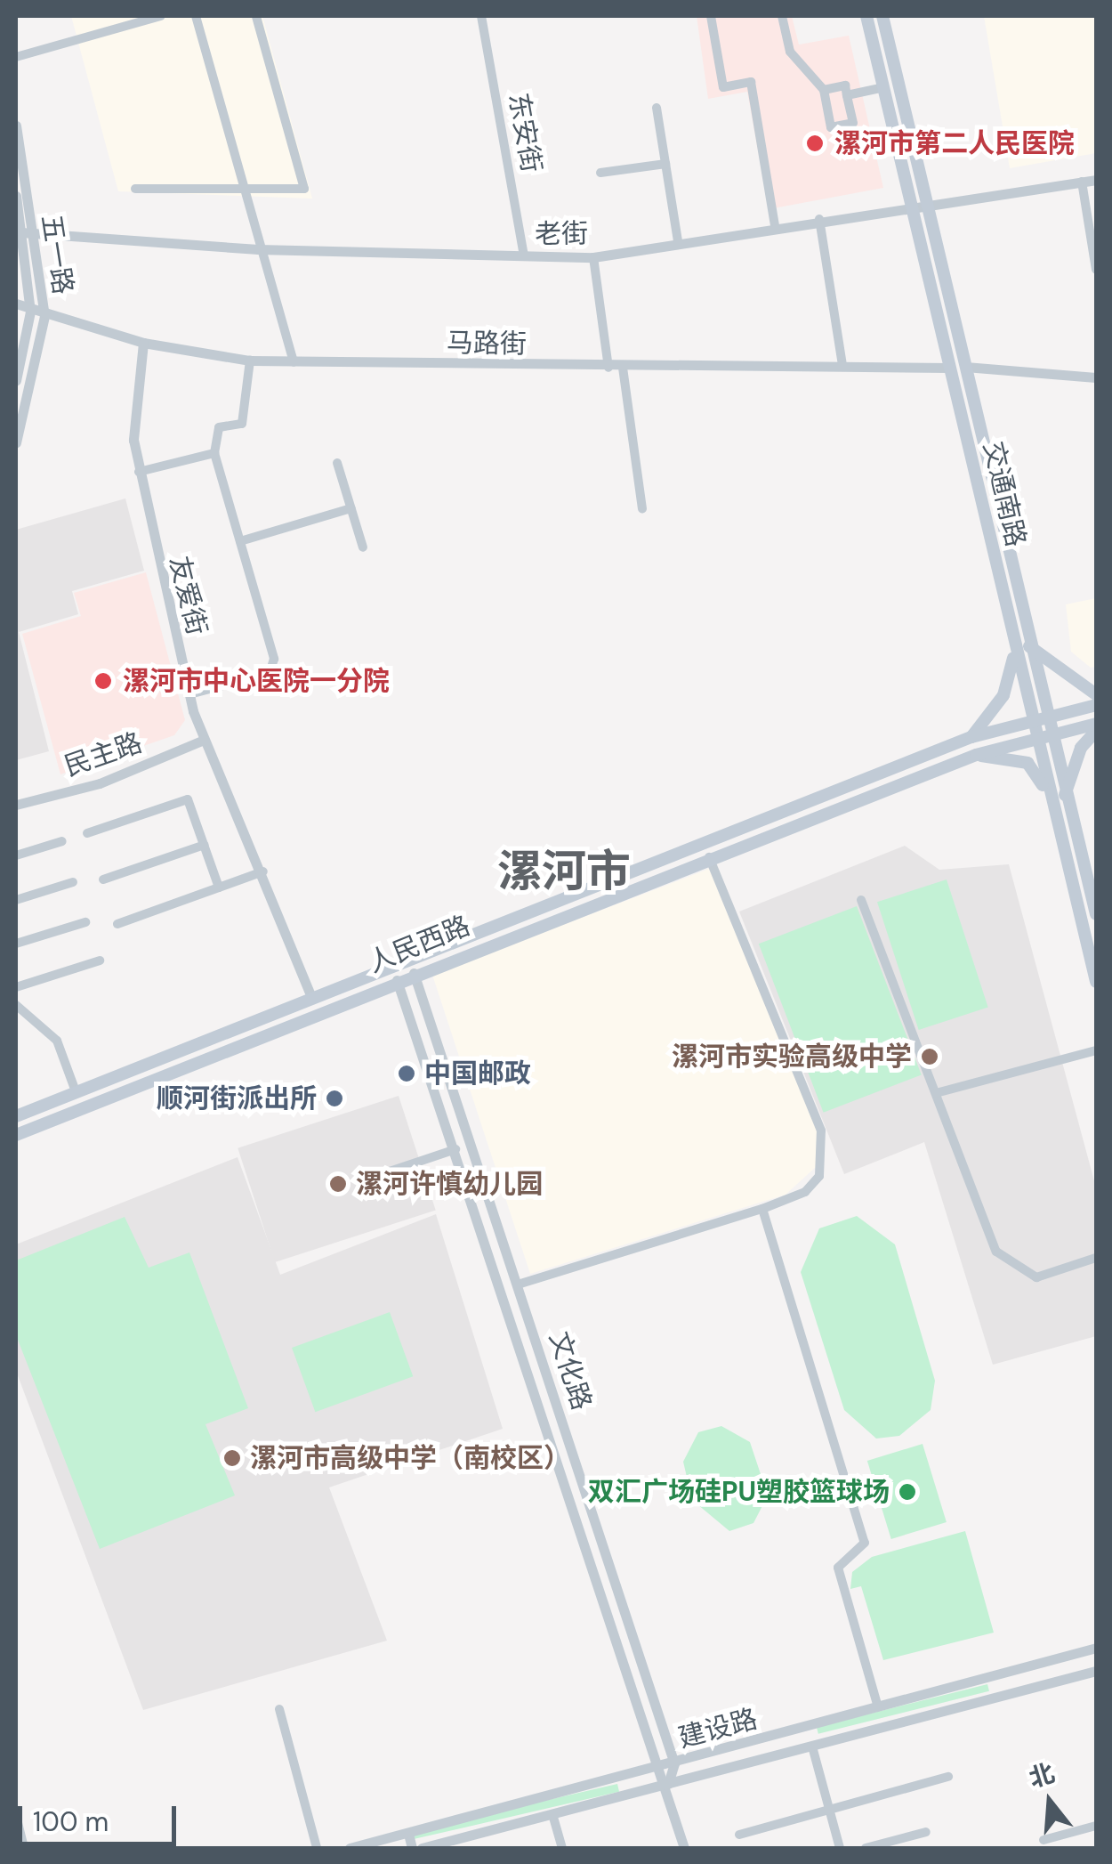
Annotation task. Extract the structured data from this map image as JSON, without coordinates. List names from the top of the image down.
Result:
{
  "streets": {
    "main road": ["交通南路", "人民西路"],
    "street": [
      "东安街",
      "老街",
      "五一路",
      "马路街",
      "友爱街",
      "民主路",
      "文化路",
      "建设路"
    ]
  },
  "crossings": [
    ["东安街", "老街"],
    ["老街", "五一路"],
    ["老街", "交通南路"],
    ["五一路", "马路街"],
    ["马路街", "交通南路"],
    ["马路街", "友爱街"],
    ["交通南路", "人民西路"],
    ["友爱街", "民主路"],
    ["友爱街", "人民西路"],
    ["人民西路", "文化路"],
    ["文化路", "建设路"]
  ],
  "districts": ["漯河市"],
  "places": [
    "漯河市第二人民医院",
    "漯河市中心医院一分院",
    "漯河市实验高级中学",
    "中国邮政",
    "顺河街派出所",
    "漯河许慎幼儿园",
    "漯河市高级中学（南校区）",
    "双汇广场硅PU塑胶篮球场"
  ],
  "scale_bar": "100 m",
  "north": "top"
}
